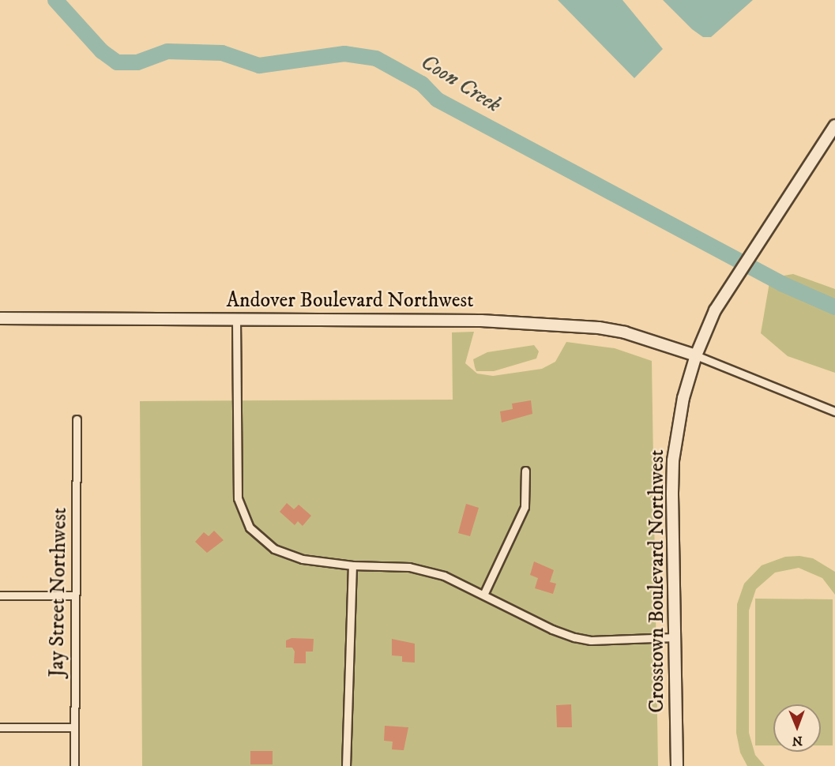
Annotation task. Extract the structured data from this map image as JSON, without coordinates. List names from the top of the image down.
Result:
{
  "streets": {
    "street": ["Andover Boulevard Northwest", "Crosstown Boulevard Northwest", "Jay Street Northwest"]
  },
  "crossings": [
    ["Andover Boulevard Northwest", "Crosstown Boulevard Northwest"]
  ],
  "water": ["Coon Creek"],
  "north": "bottom"
}
